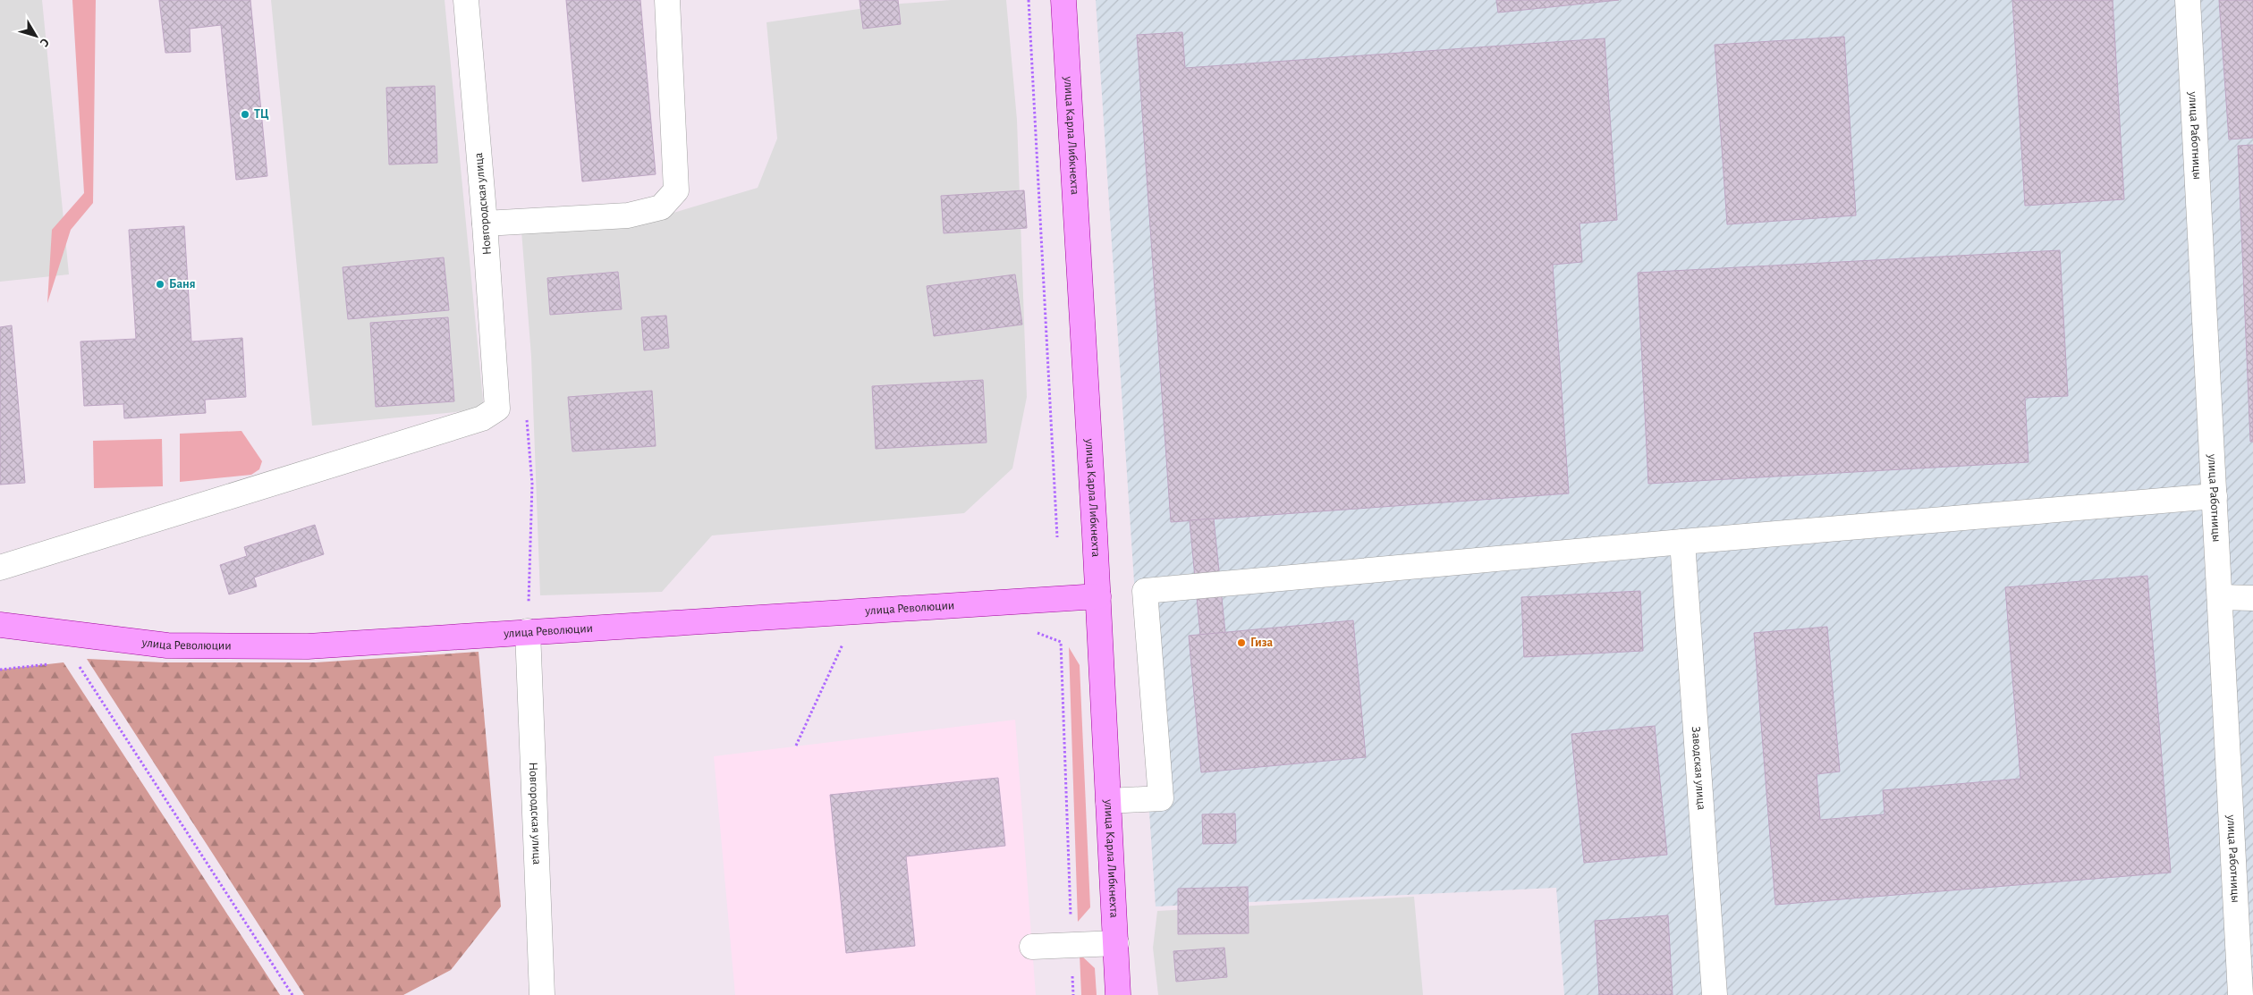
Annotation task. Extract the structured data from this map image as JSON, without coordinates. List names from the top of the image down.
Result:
{
  "streets": {
    "main road": ["улица Карла Либкнехта", "улица Революции"],
    "street": ["улица Работницы", "Новгородская улица", "Заводская улица"]
  },
  "crossings": [
    ["улица Карла Либкнехта", "улица Революции"],
    ["Новгородская улица", "улица Революции"]
  ],
  "places": ["ТЦ", "Баня", "Гиза"],
  "north": "bottom right"
}
